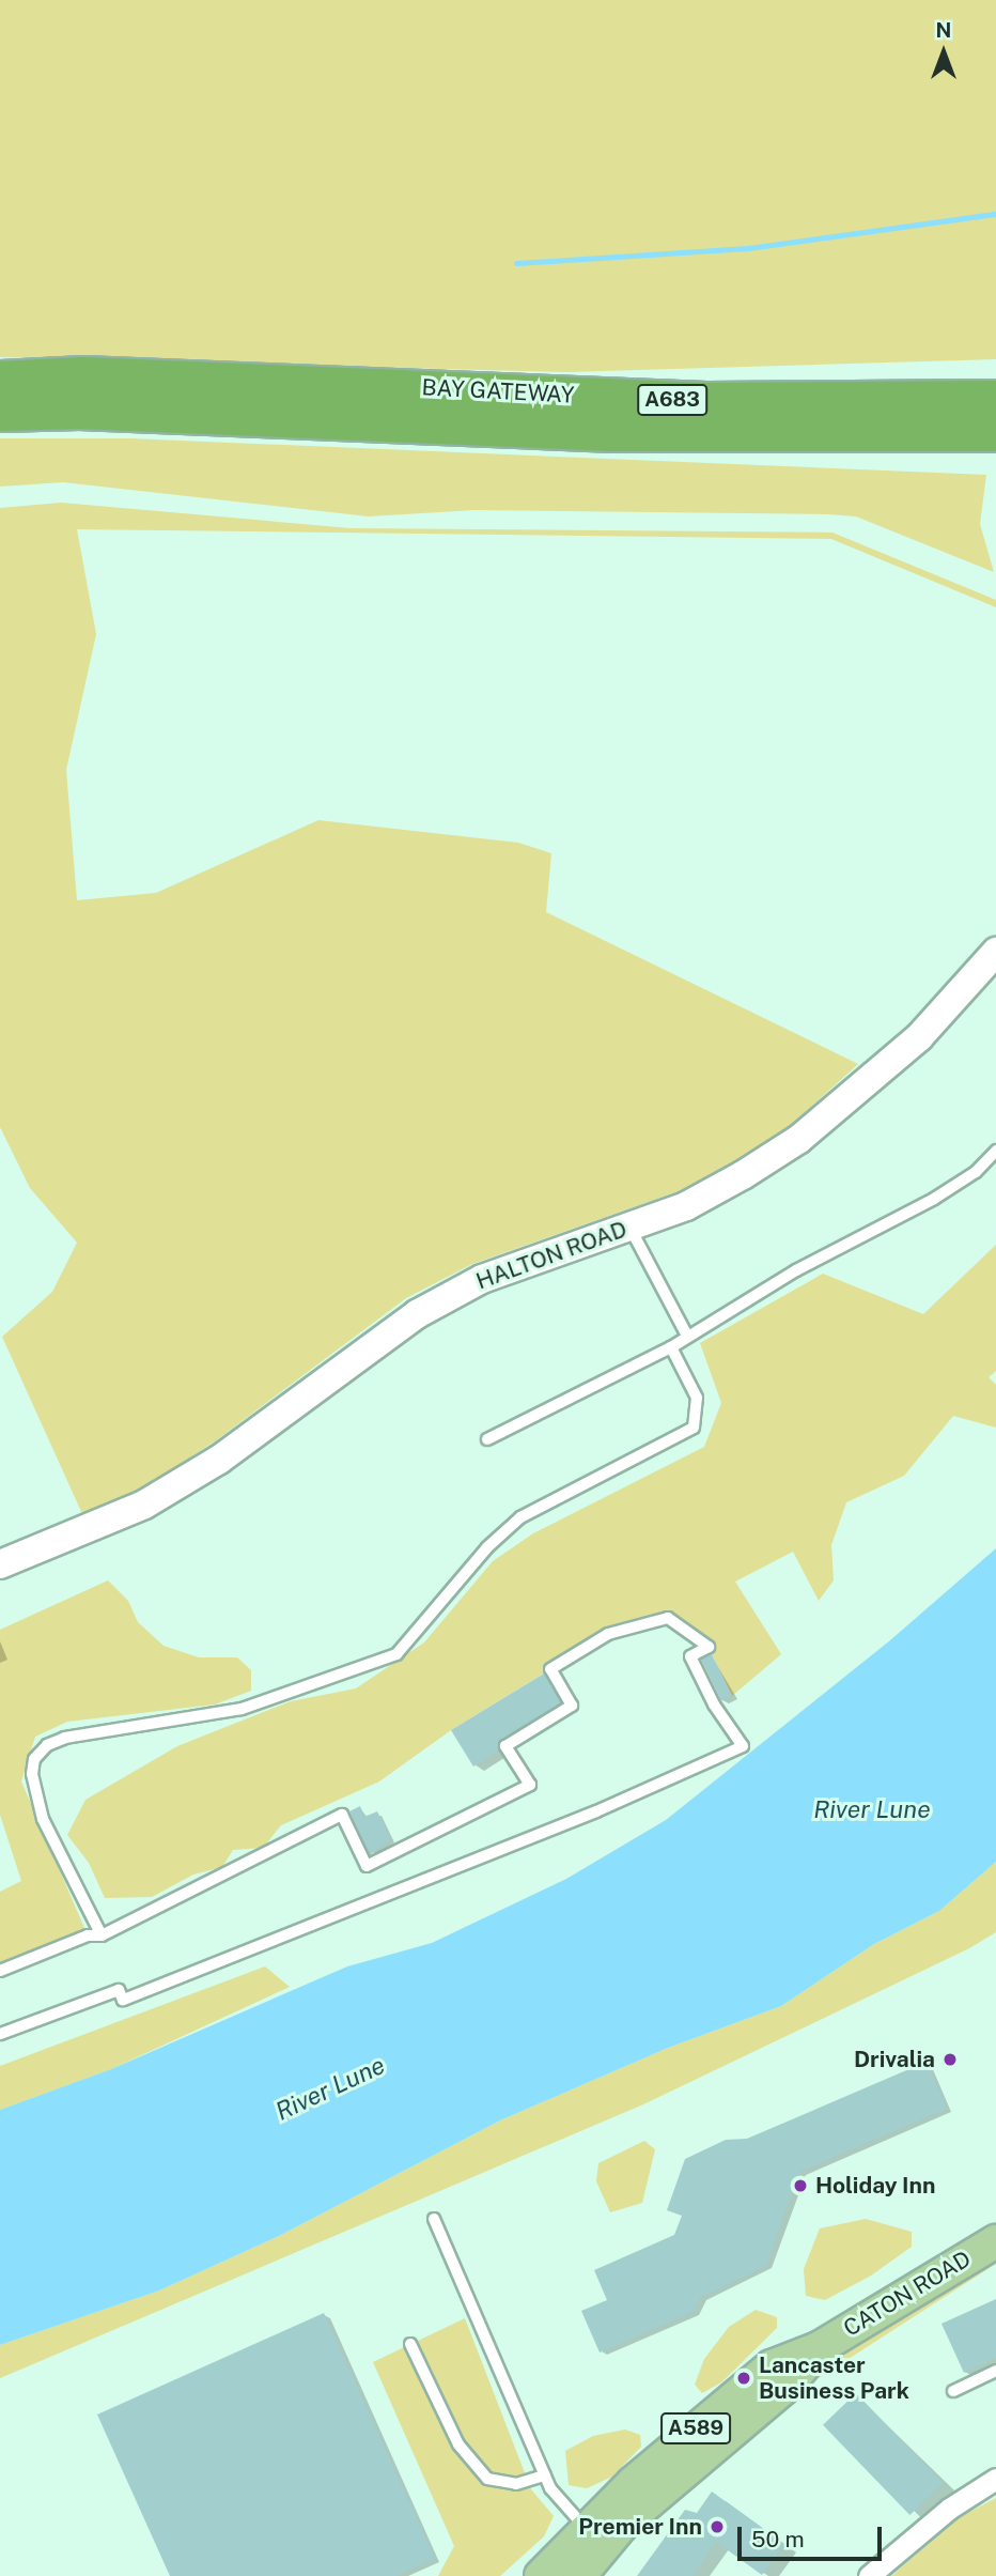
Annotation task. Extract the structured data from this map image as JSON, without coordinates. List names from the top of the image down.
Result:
{
  "streets": {
    "highway": ["BAY GATEWAY", "A683"],
    "main road": ["CATON ROAD", "A589"],
    "street": ["HALTON ROAD"]
  },
  "water": ["River Lune"],
  "places": [
    "Drivalia",
    "Holiday Inn",
    "Lancaster Business Park",
    "Premier Inn"
  ],
  "scale_bar": "50 m",
  "north": "top"
}
